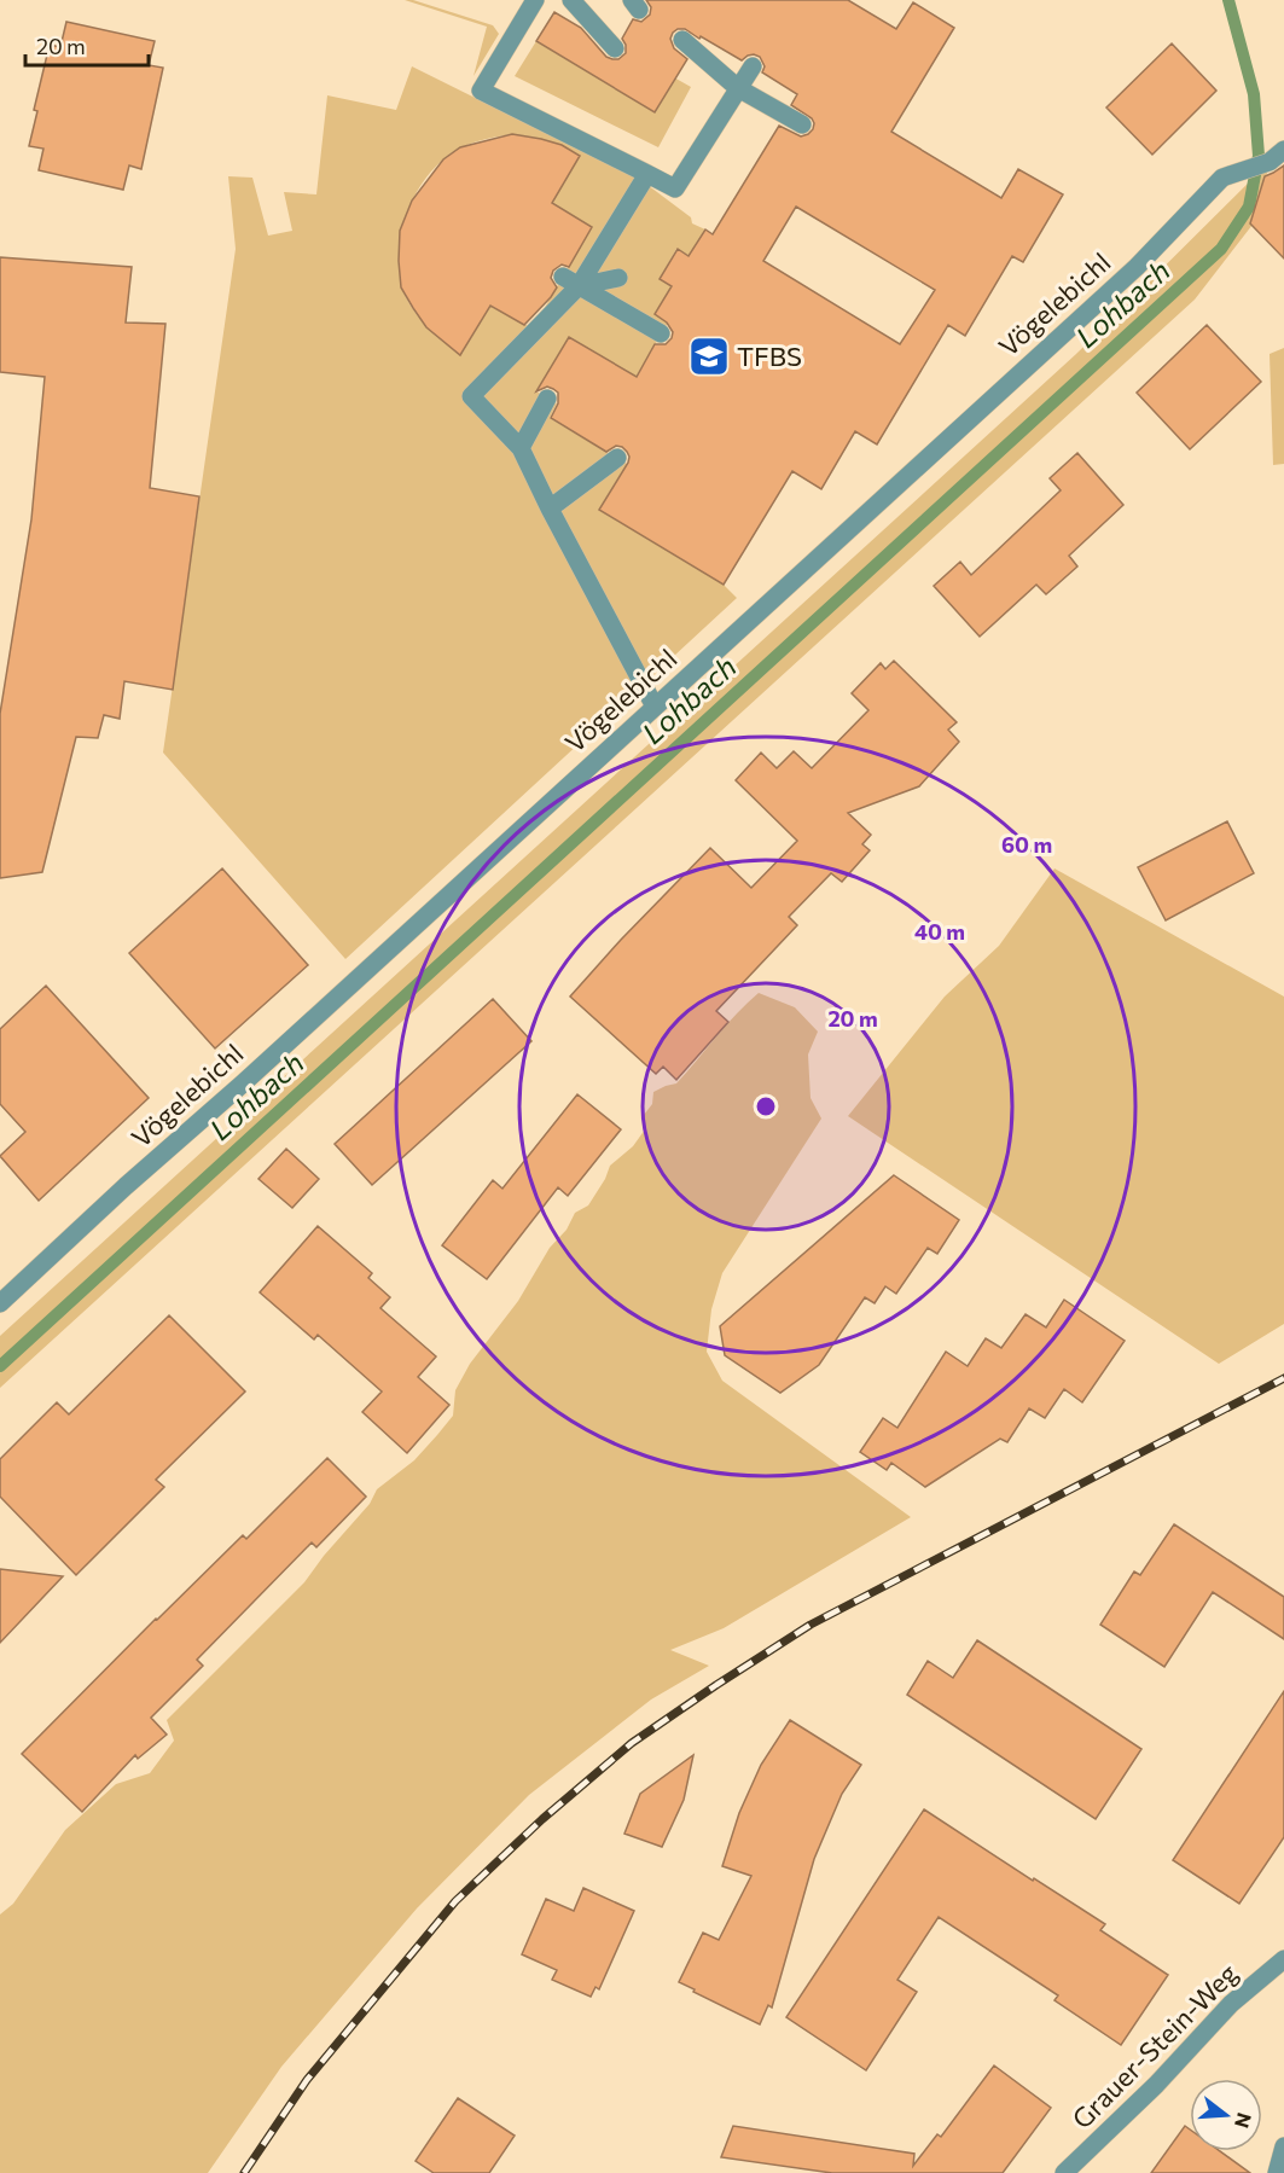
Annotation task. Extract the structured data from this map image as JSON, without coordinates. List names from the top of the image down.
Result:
{
  "streets": {
    "street": ["Vögelebichl", "Grauer-Stein-Weg"]
  },
  "water": ["Lohbach"],
  "places": {
    "school or university": ["TFBS"]
  },
  "scale_bar": "20 m",
  "north": "right",
  "rings": ["60 m", "40 m", "20 m"]
}
